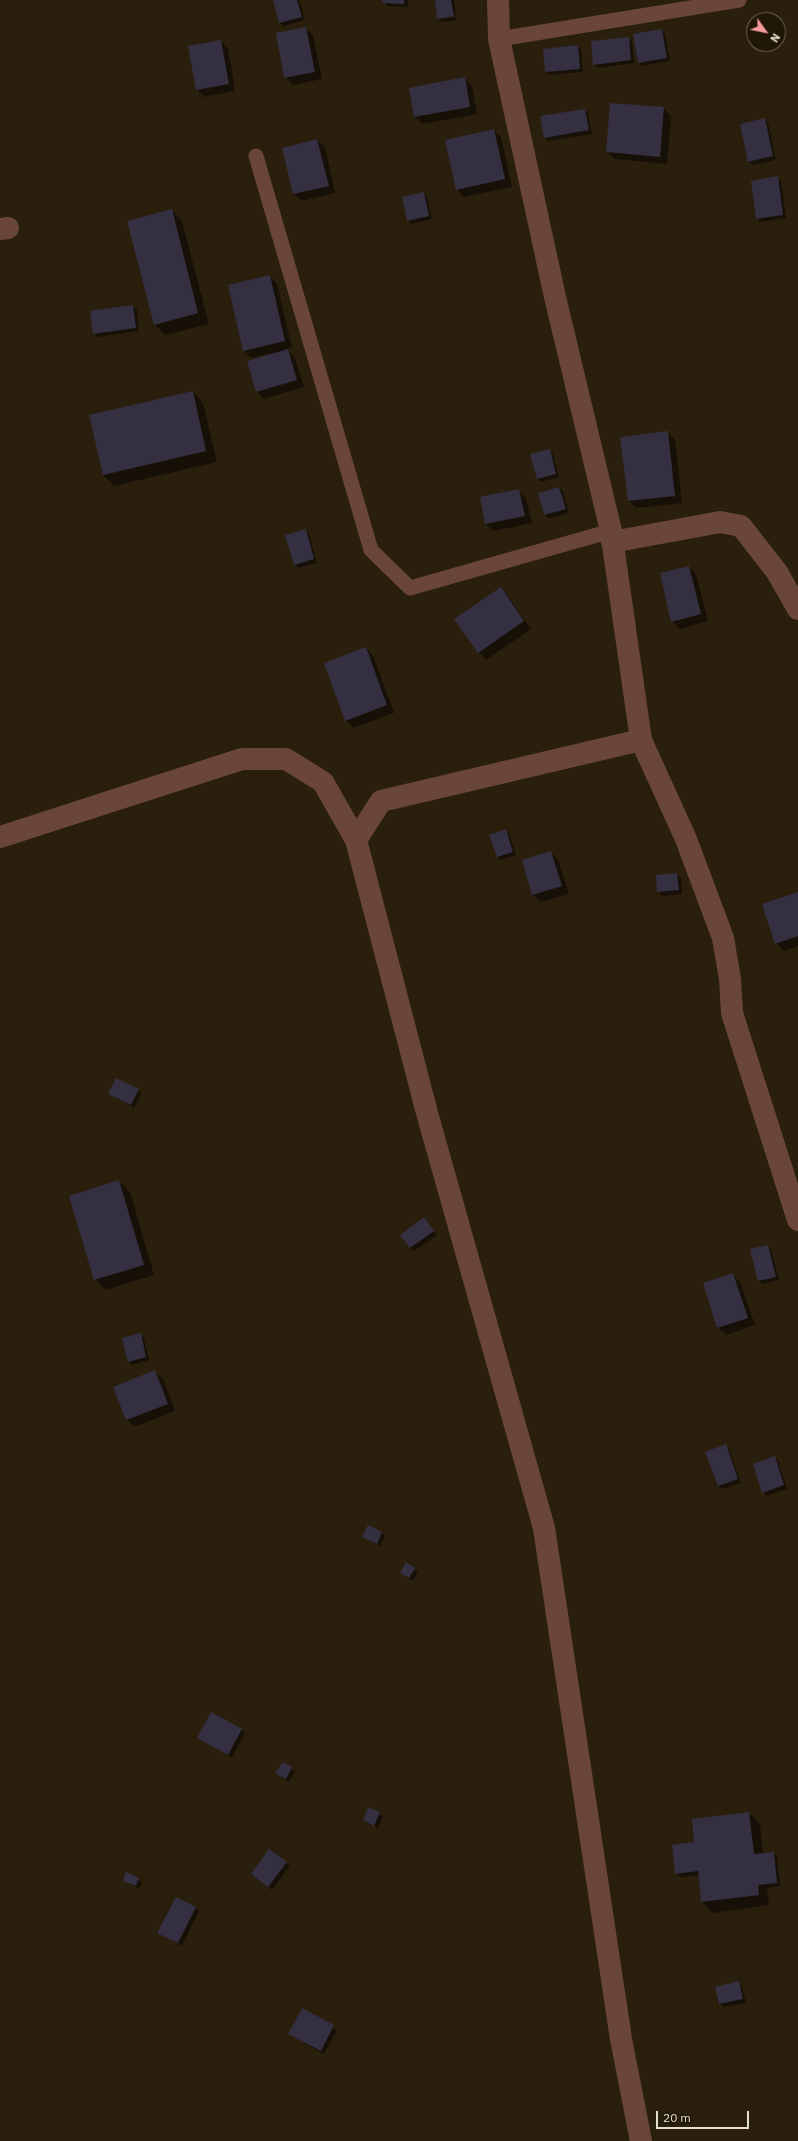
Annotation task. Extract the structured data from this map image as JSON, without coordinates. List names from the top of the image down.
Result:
{
  "scale_bar": "20 m",
  "north": "bottom right"
}
